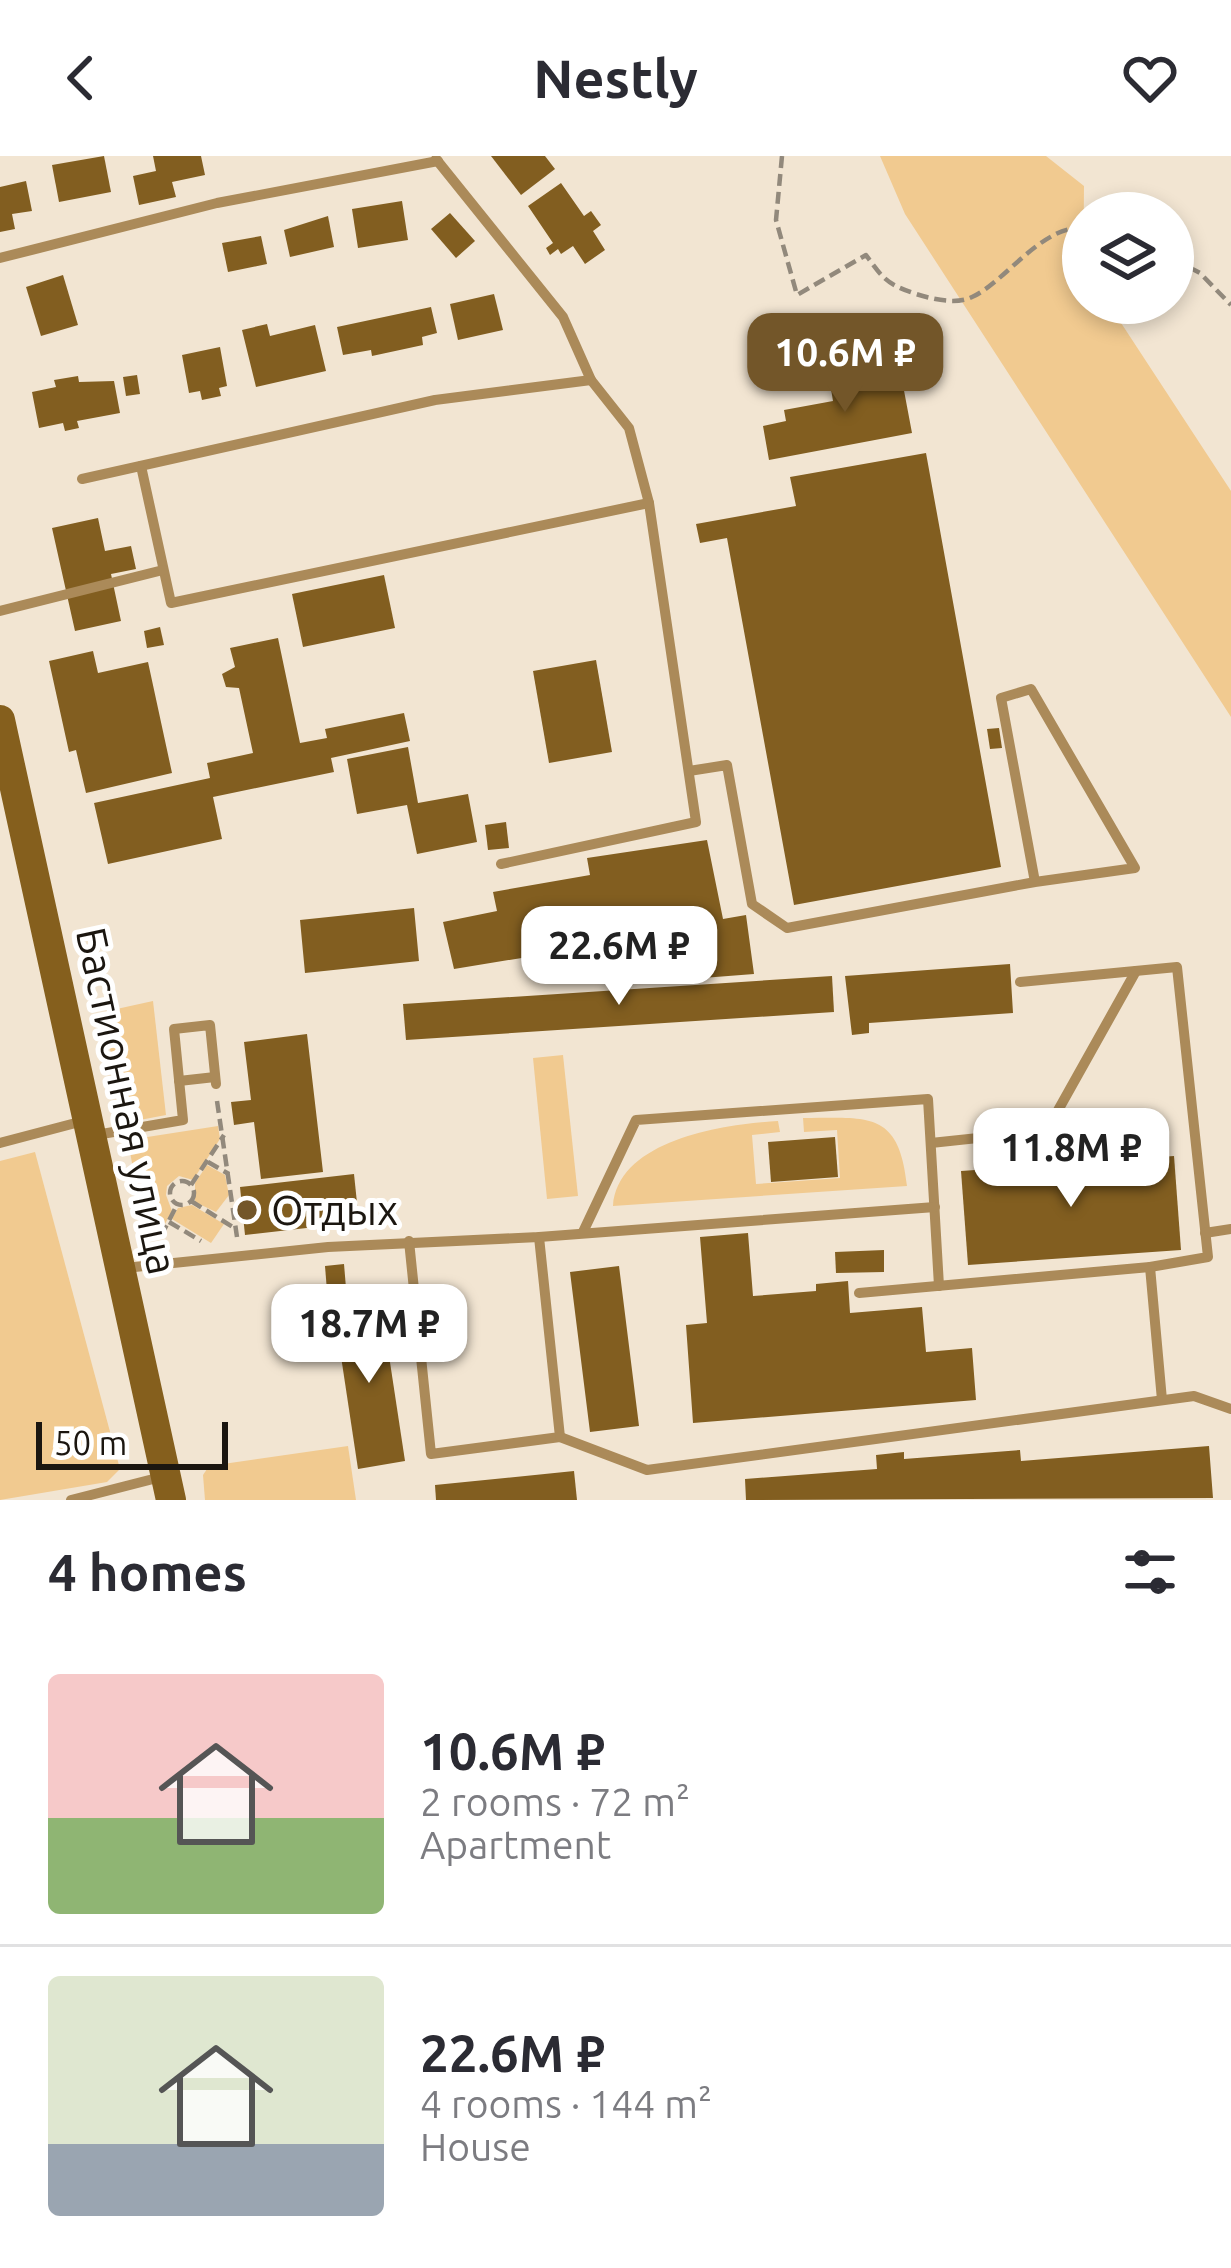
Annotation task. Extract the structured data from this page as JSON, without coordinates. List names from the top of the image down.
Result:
{
  "streets": {
    "street": ["Бастионная улица"]
  },
  "places": ["Отдых"],
  "scale_bar": "50 m",
  "page": {
    "header": "Nestly",
    "price": [
      "10.6M ₽",
      "22.6M ₽",
      "11.8M ₽",
      "18.7M ₽"
    ],
    "scale": "50 m",
    "heading": "4 homes",
    "list": [
      {
        "name": "10.6M ₽",
        "note": "2 rooms · 72 m² · Apartment"
      },
      {
        "name": "22.6M ₽",
        "note": "4 rooms · 144 m² · House"
      }
    ]
  }
}
